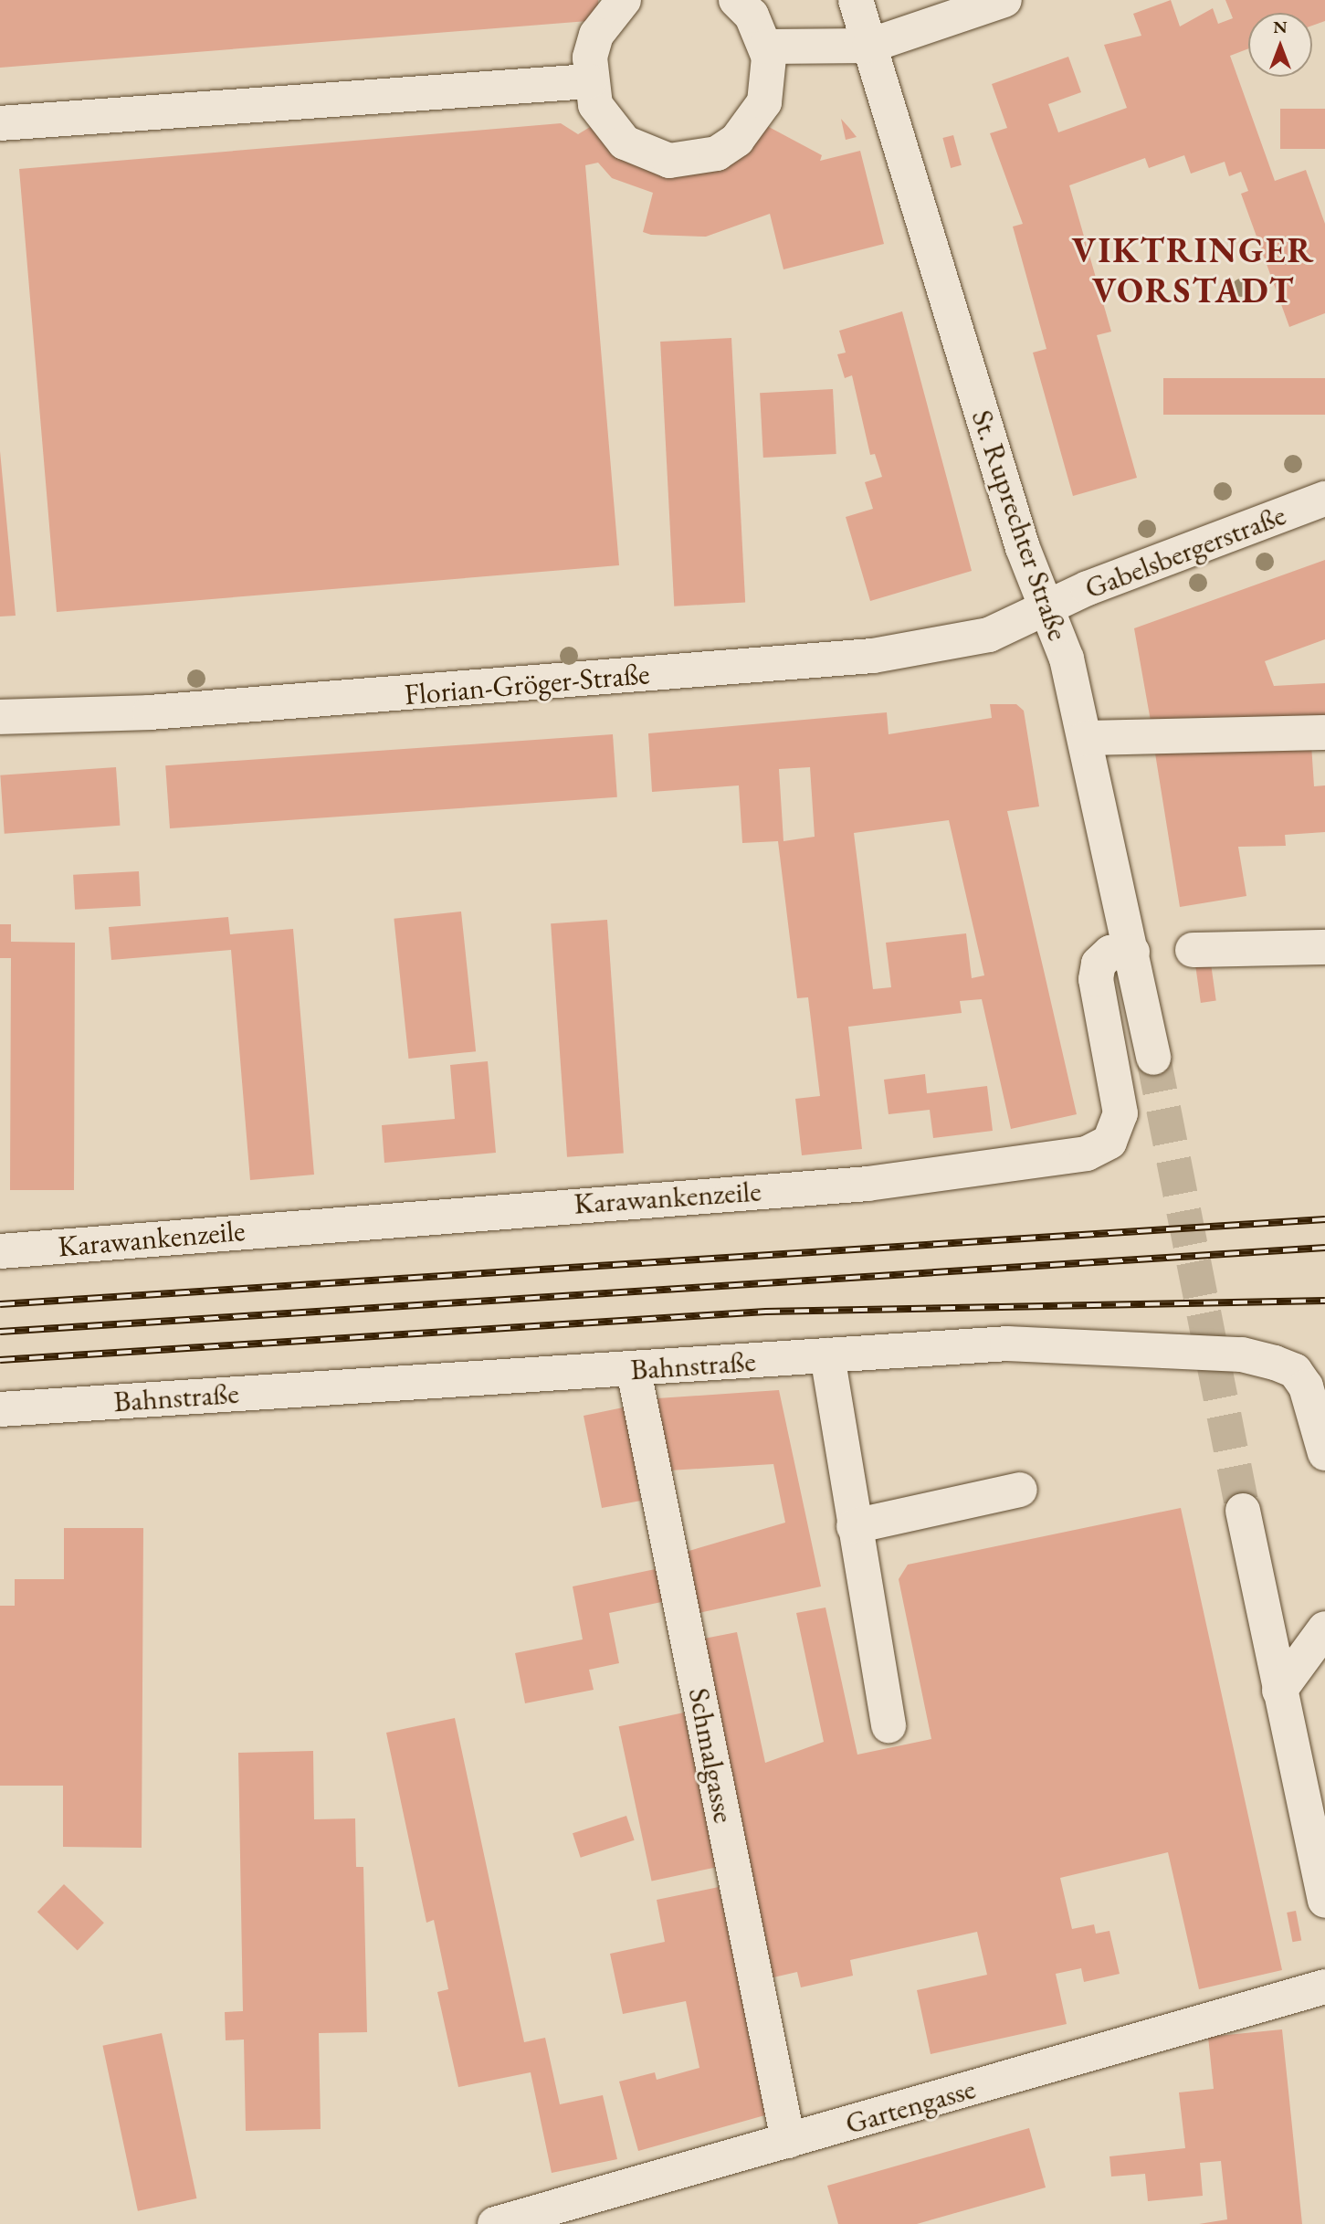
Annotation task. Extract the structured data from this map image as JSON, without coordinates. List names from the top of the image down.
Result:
{
  "streets": {
    "street": [
      "St. Ruprechter Straße",
      "Gabelsbergerstraße",
      "Florian-Gröger-Straße",
      "Karawankenzeile",
      "Bahnstraße",
      "Schmalgasse",
      "Gartengasse"
    ]
  },
  "crossings": [
    ["St. Ruprechter Straße", "Gabelsbergerstraße"],
    ["St. Ruprechter Straße", "Florian-Gröger-Straße"],
    ["St. Ruprechter Straße", "Karawankenzeile"],
    ["Gabelsbergerstraße", "Florian-Gröger-Straße"],
    ["Bahnstraße", "Schmalgasse"],
    ["Schmalgasse", "Gartengasse"]
  ],
  "districts": ["VIKTRINGER VORSTADT"],
  "north": "top"
}
